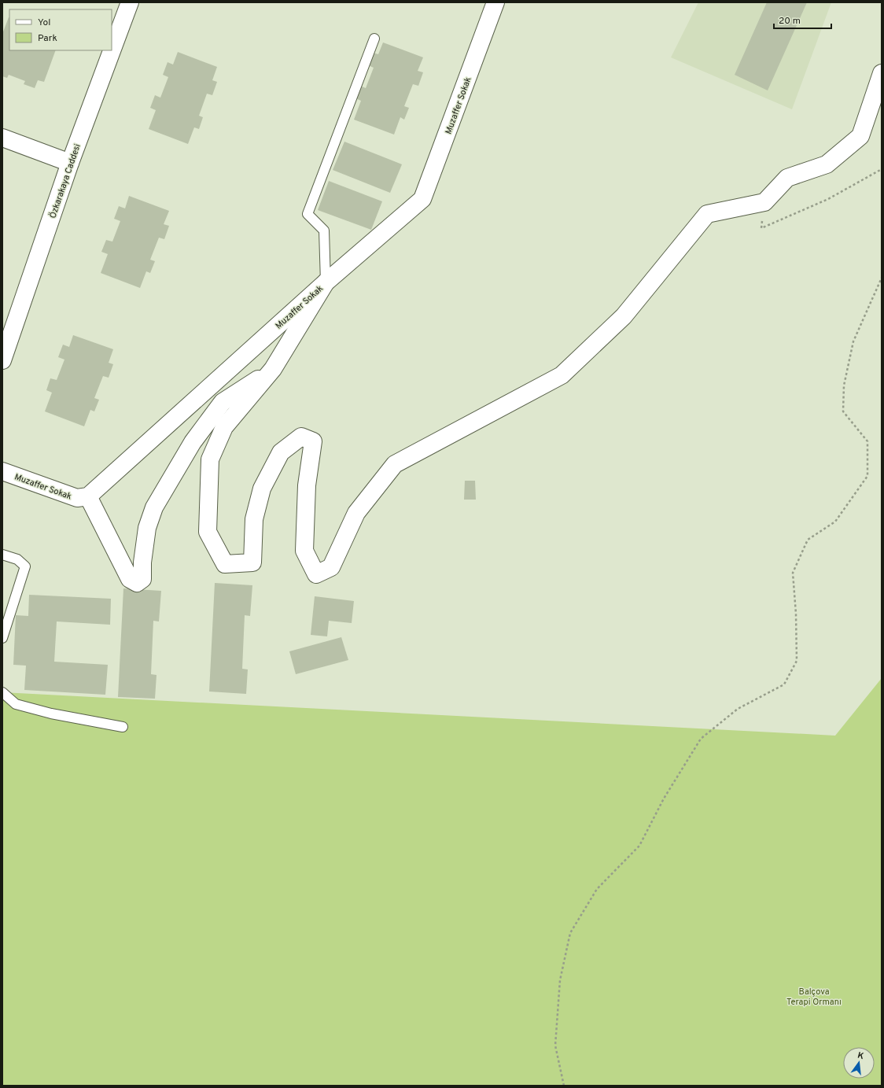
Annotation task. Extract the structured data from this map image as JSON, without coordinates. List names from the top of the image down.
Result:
{
  "streets": {
    "street": ["Muzaffer Sokak", "Özkarakaya Caddesi"]
  },
  "parks": ["Balçova Terapi Ormanı"],
  "legend": ["Yol", "Park"],
  "scale_bar": "20 m",
  "north": "top"
}
